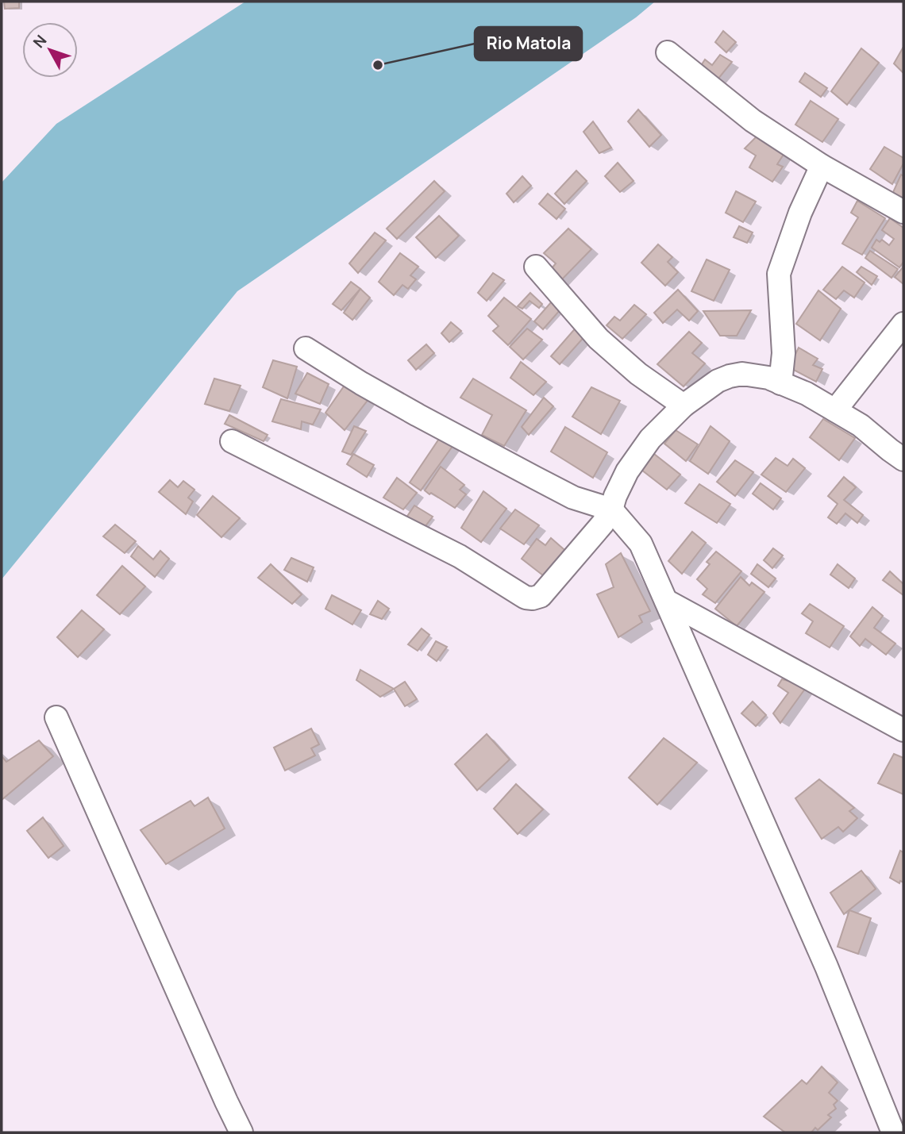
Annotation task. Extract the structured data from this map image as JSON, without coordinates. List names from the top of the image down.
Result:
{
  "places": ["Rio Matola"],
  "north": "top left"
}
